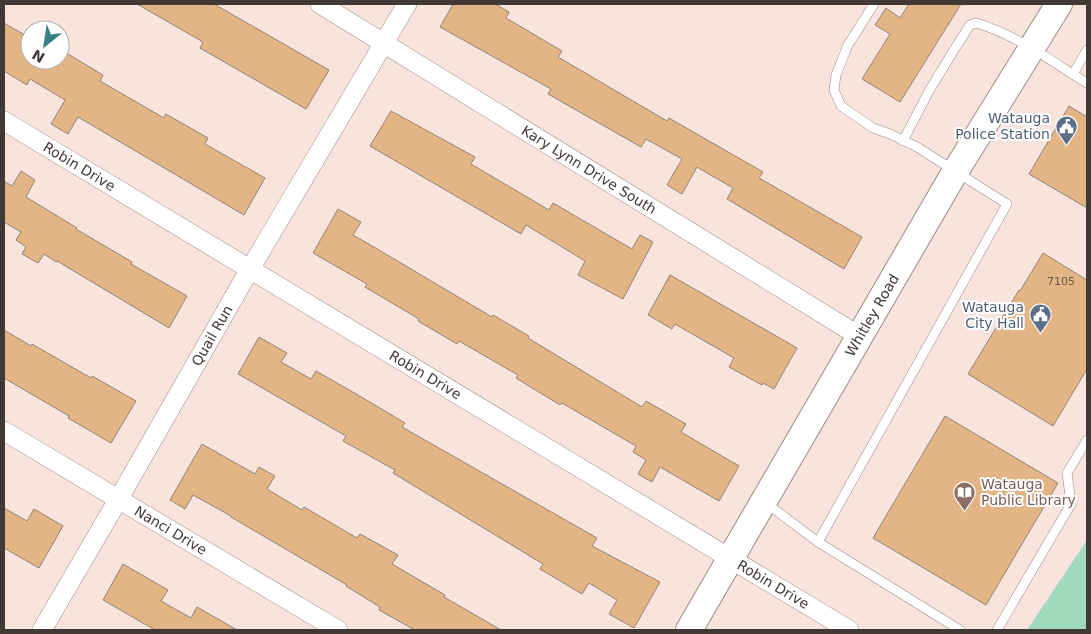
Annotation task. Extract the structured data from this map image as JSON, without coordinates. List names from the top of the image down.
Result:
{
  "streets": {
    "street": [
      "Robin Drive",
      "Kary Lynn Drive South",
      "Whitley Road",
      "Quail Run",
      "Nanci Drive"
    ]
  },
  "crossings": [
    ["Robin Drive", "Whitley Road"],
    ["Robin Drive", "Quail Run"],
    ["Kary Lynn Drive South", "Whitley Road"],
    ["Kary Lynn Drive South", "Quail Run"],
    ["Quail Run", "Nanci Drive"]
  ],
  "places": {
    "public building": ["Watauga Police Station", "Watauga City Hall"],
    "library": ["Watauga Public Library"]
  },
  "house_numbers": ["7105"],
  "north": "bottom left"
}
